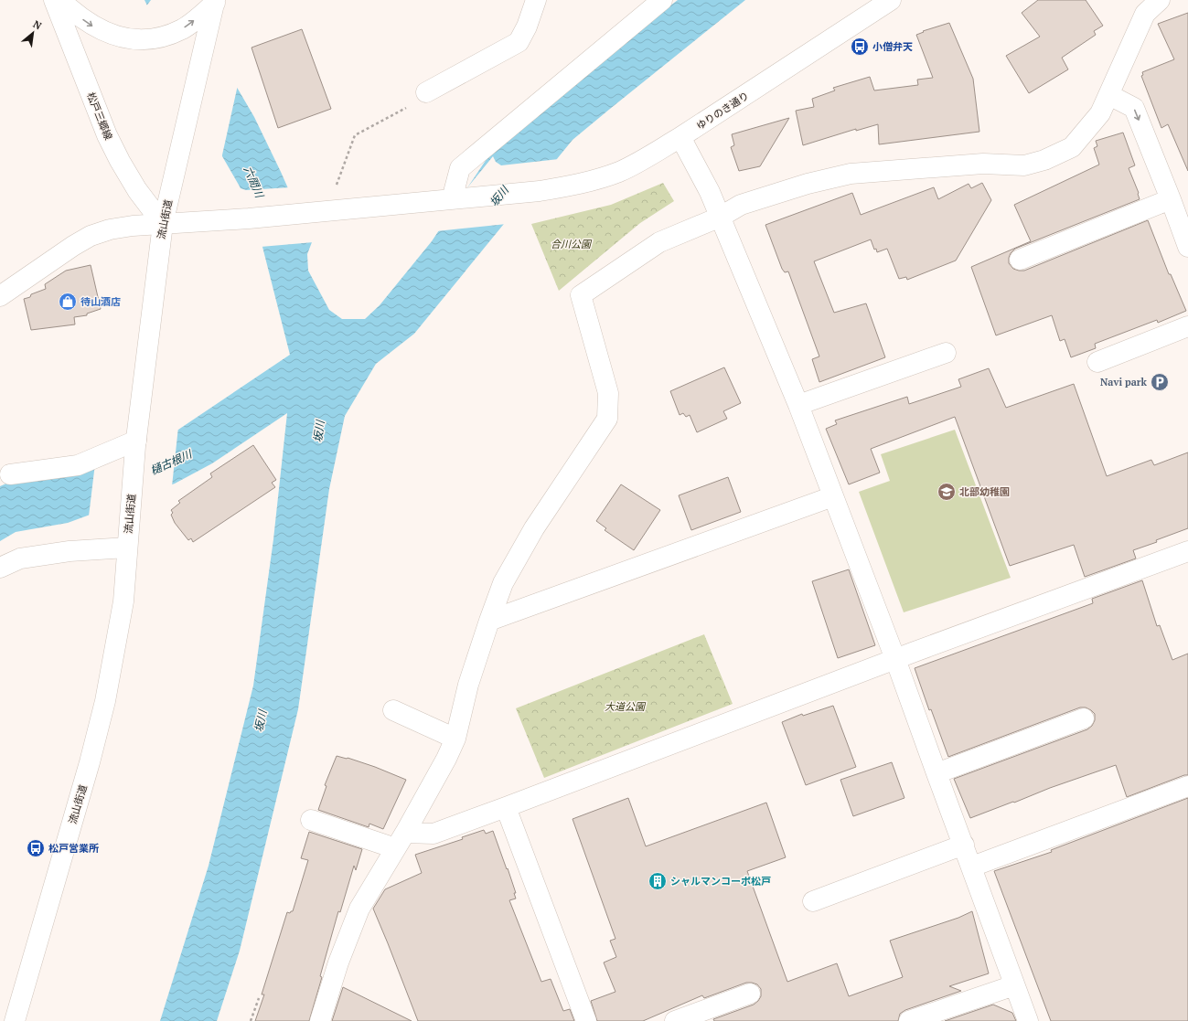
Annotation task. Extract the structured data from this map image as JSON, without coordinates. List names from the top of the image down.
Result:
{
  "streets": {
    "street": ["ゆりのき通り", "松戸三郷線", "流山街道"]
  },
  "crossings": [
    ["ゆりのき通り", "松戸三郷線"],
    ["ゆりのき通り", "流山街道"],
    ["松戸三郷線", "流山街道"]
  ],
  "water": ["六間川", "坂川", "樋古根川"],
  "parks": ["合川公園", "大道公園"],
  "places": {
    "bus stop": ["小僧弁天", "松戸営業所"],
    "shop": ["待山酒店"],
    "parking": ["Navi park"],
    "school or university": ["北部幼稚園"],
    "building": ["シャルマンコーポ松戸"]
  },
  "north": "top right"
}
